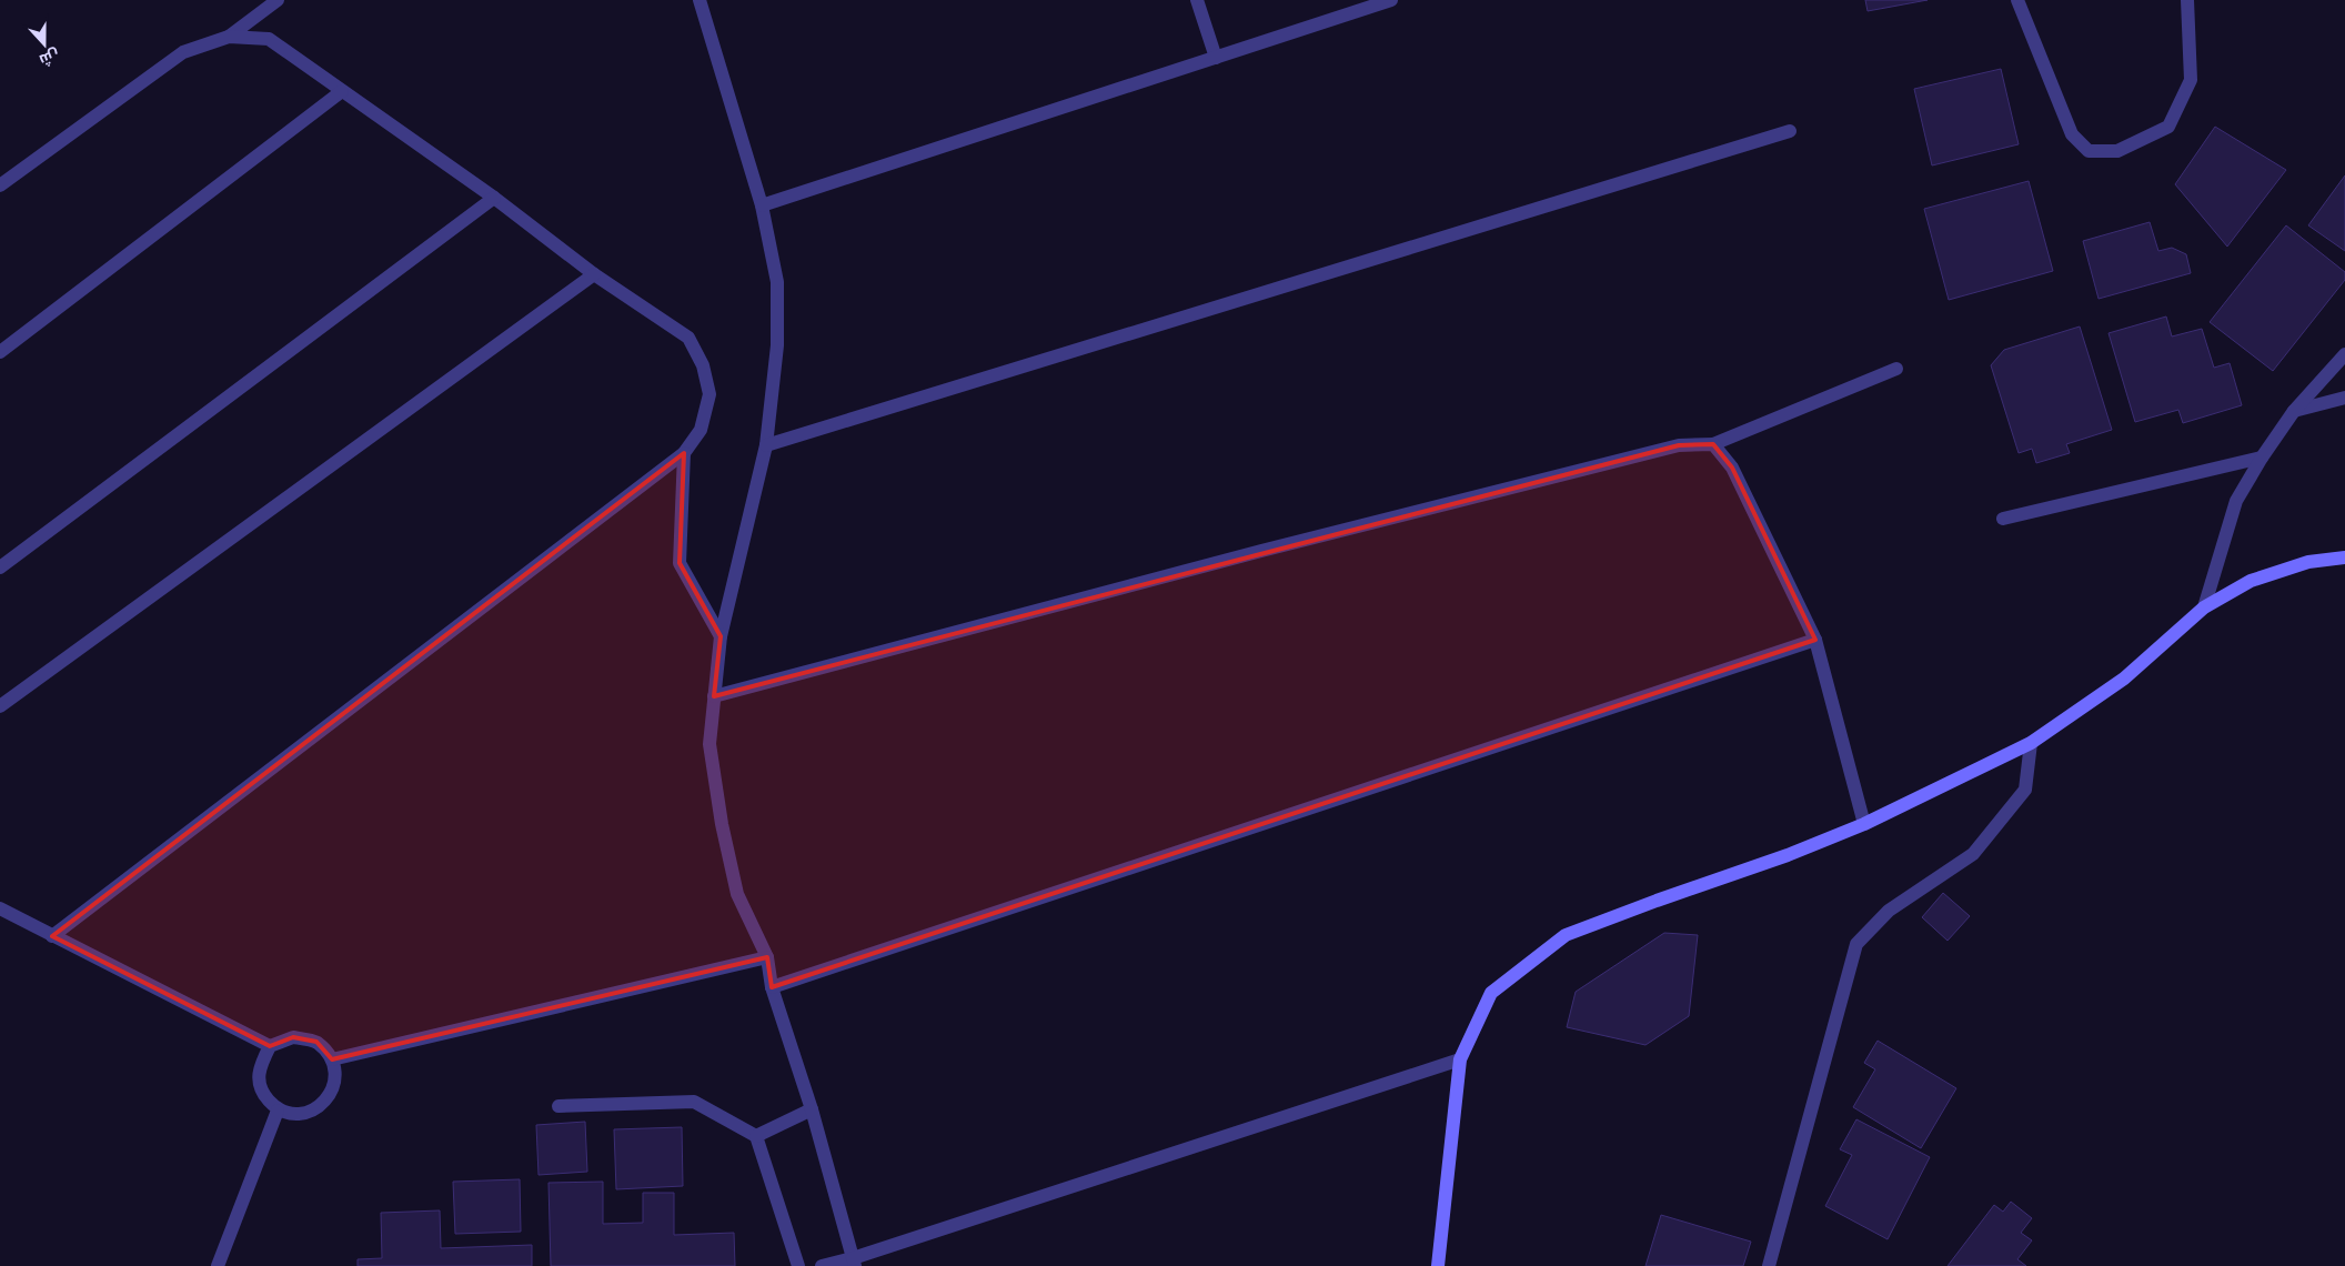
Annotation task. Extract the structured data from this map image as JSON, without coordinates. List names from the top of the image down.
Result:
{
  "north": "bottom"
}
